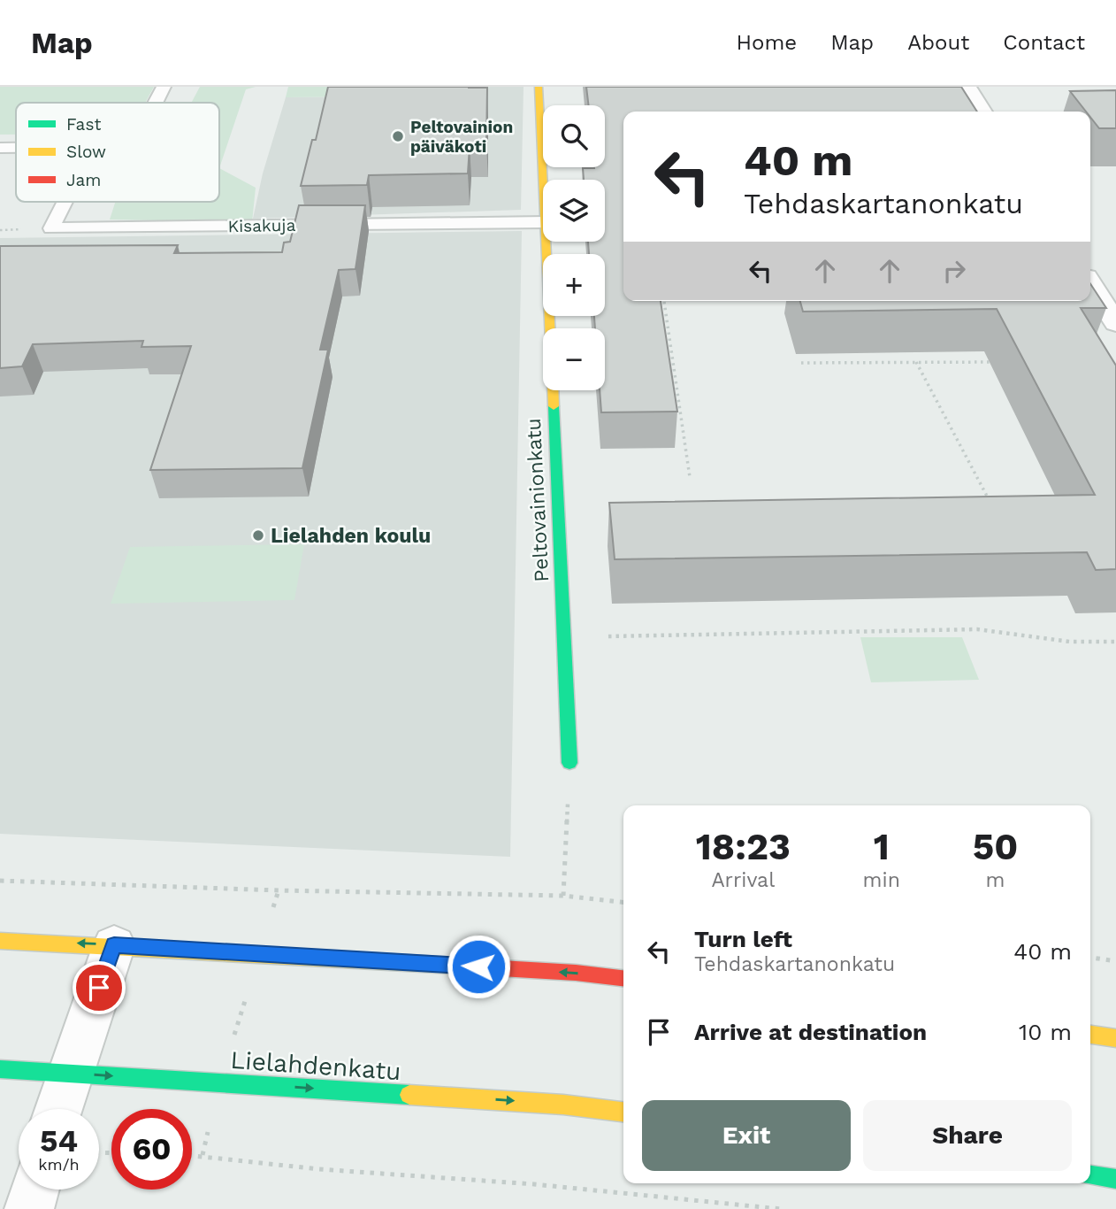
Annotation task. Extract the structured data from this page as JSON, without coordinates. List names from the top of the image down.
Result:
{
  "streets": {
    "street": ["Peltovainionkatu", "Lielahdenkatu"],
    "lane": ["Kisakuja"]
  },
  "one_way": ["Lielahdenkatu"],
  "places": ["Peltovainion päiväkoti", "Lielahden koulu"],
  "legend": ["Fast", "Slow", "Jam"],
  "page": {
    "header": "Map",
    "nav": [
      "Home",
      "Map",
      "About",
      "Contact"
    ],
    "map_buttons": ["+", "−"],
    "turn": ["40 m", "Tehdaskartanonkatu"],
    "eta": [
      "18:23",
      "Arrival",
      "1",
      "min",
      "50",
      "m"
    ],
    "list": [
      {
        "name": "Turn left",
        "note": "Tehdaskartanonkatu",
        "value": "40 m"
      },
      {
        "name": "Arrive at destination",
        "value": "10 m"
      }
    ],
    "buttons": ["Exit", "Share"],
    "speed": "54 km/h",
    "limit": "60"
  }
}
